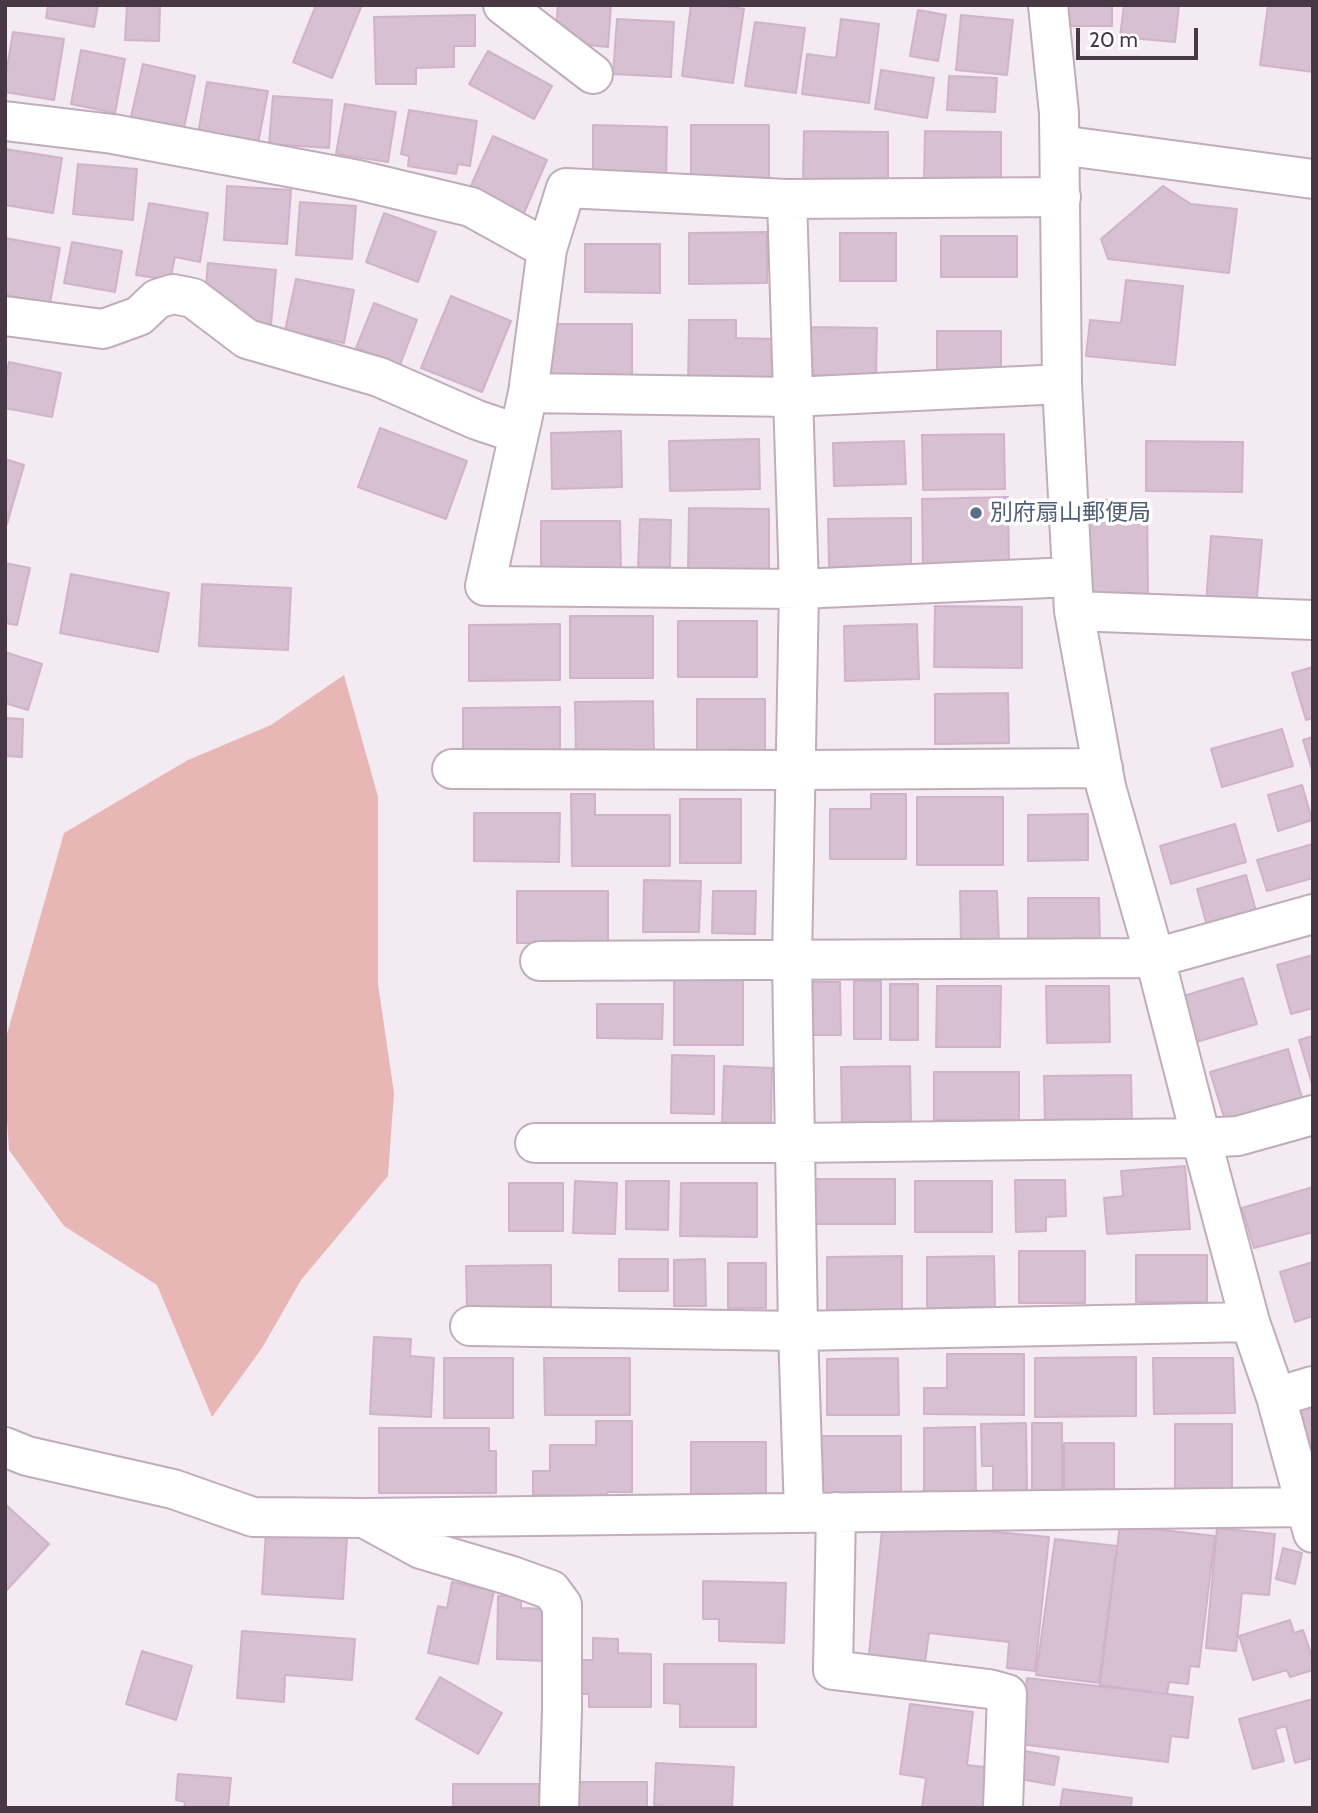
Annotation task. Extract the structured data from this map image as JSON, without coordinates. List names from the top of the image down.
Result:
{
  "places": ["別府扇山郵便局"],
  "scale_bar": "20 m"
}
